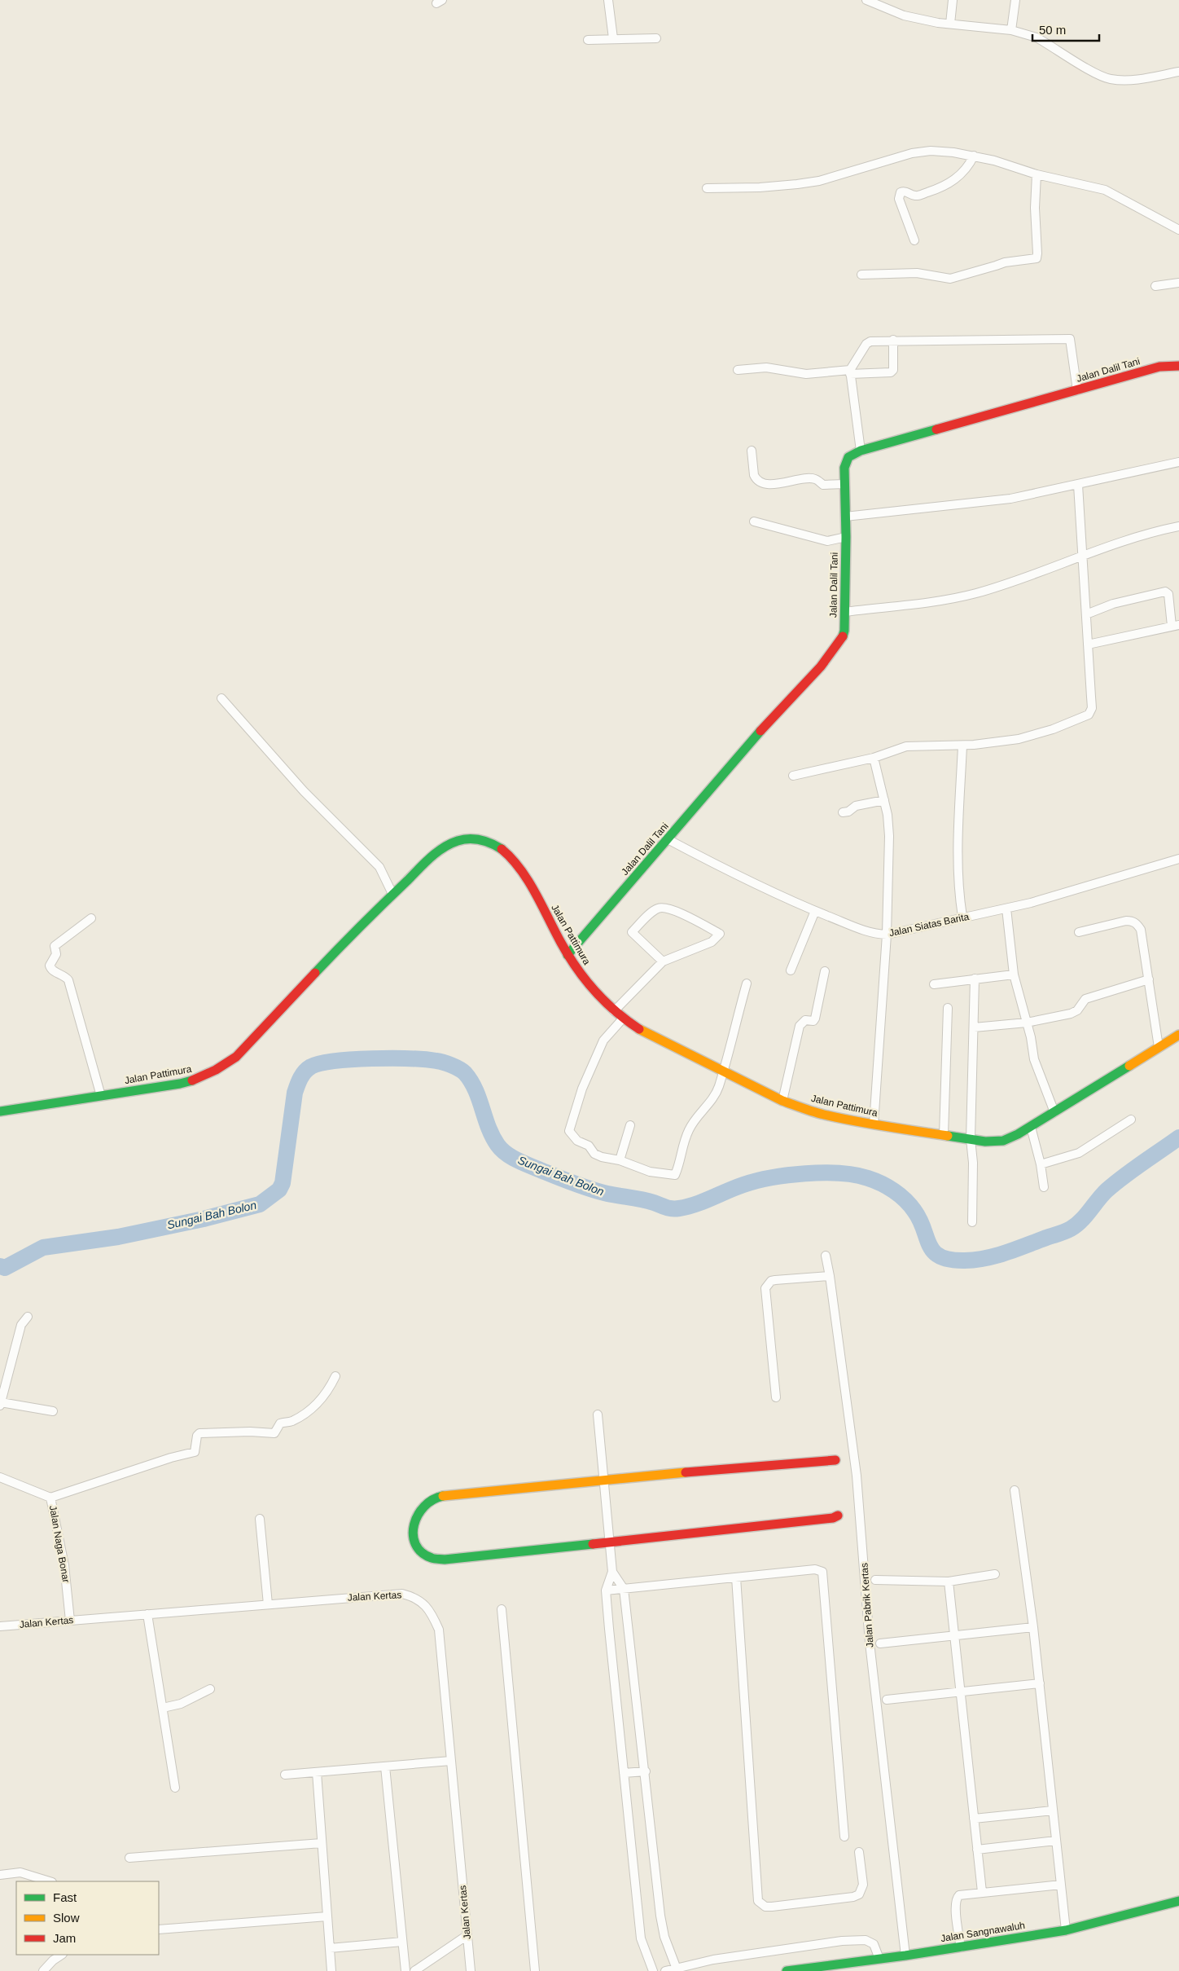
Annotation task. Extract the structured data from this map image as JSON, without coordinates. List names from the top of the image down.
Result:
{
  "streets": {
    "street": [
      "Jalan Dalil Tani",
      "Jalan Siatas Barita",
      "Jalan Pattimura",
      "Jalan Naga Bonar",
      "Jalan Kertas",
      "Jalan Pabrik Kertas",
      "Jalan Sangnawaluh"
    ]
  },
  "crossings": [
    ["Jalan Dalil Tani", "Jalan Siatas Barita"],
    ["Jalan Dalil Tani", "Jalan Pattimura"],
    ["Jalan Naga Bonar", "Jalan Kertas"],
    ["Jalan Pabrik Kertas", "Jalan Sangnawaluh"]
  ],
  "water": ["Sungai Bah Bolon"],
  "legend": ["Fast", "Slow", "Jam"],
  "scale_bar": "50 m"
}
